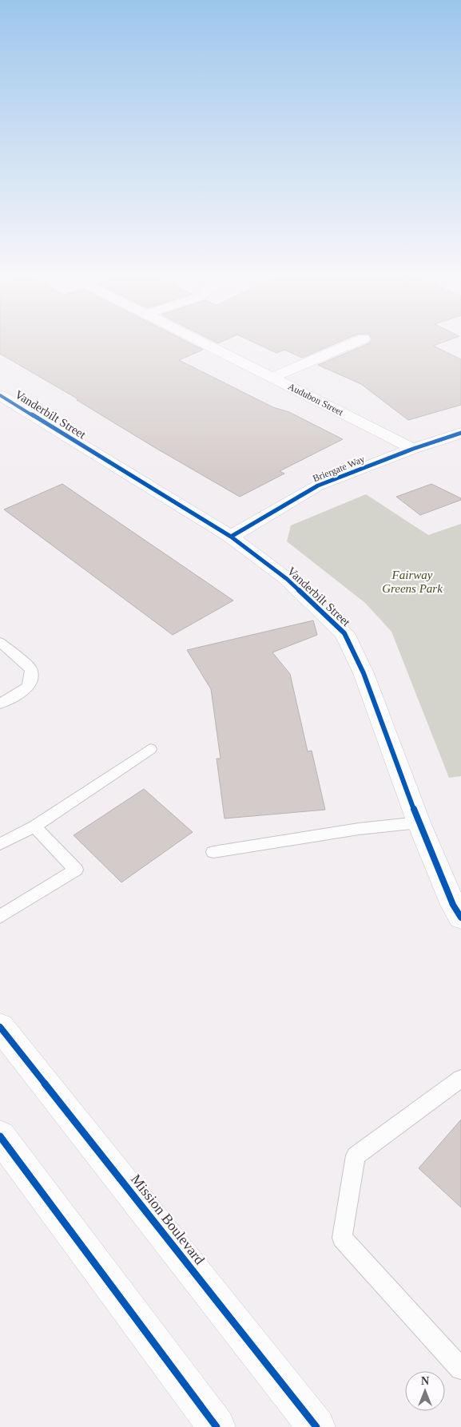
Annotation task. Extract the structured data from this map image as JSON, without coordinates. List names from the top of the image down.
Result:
{
  "streets": {
    "street": [
      "Audubon Street",
      "Vanderbilt Street",
      "Briergate Way",
      "Mission Boulevard"
    ]
  },
  "crossings": [
    ["Audubon Street", "Briergate Way"],
    ["Vanderbilt Street", "Briergate Way"]
  ],
  "parks": ["Fairway Greens Park"],
  "north": "top"
}
